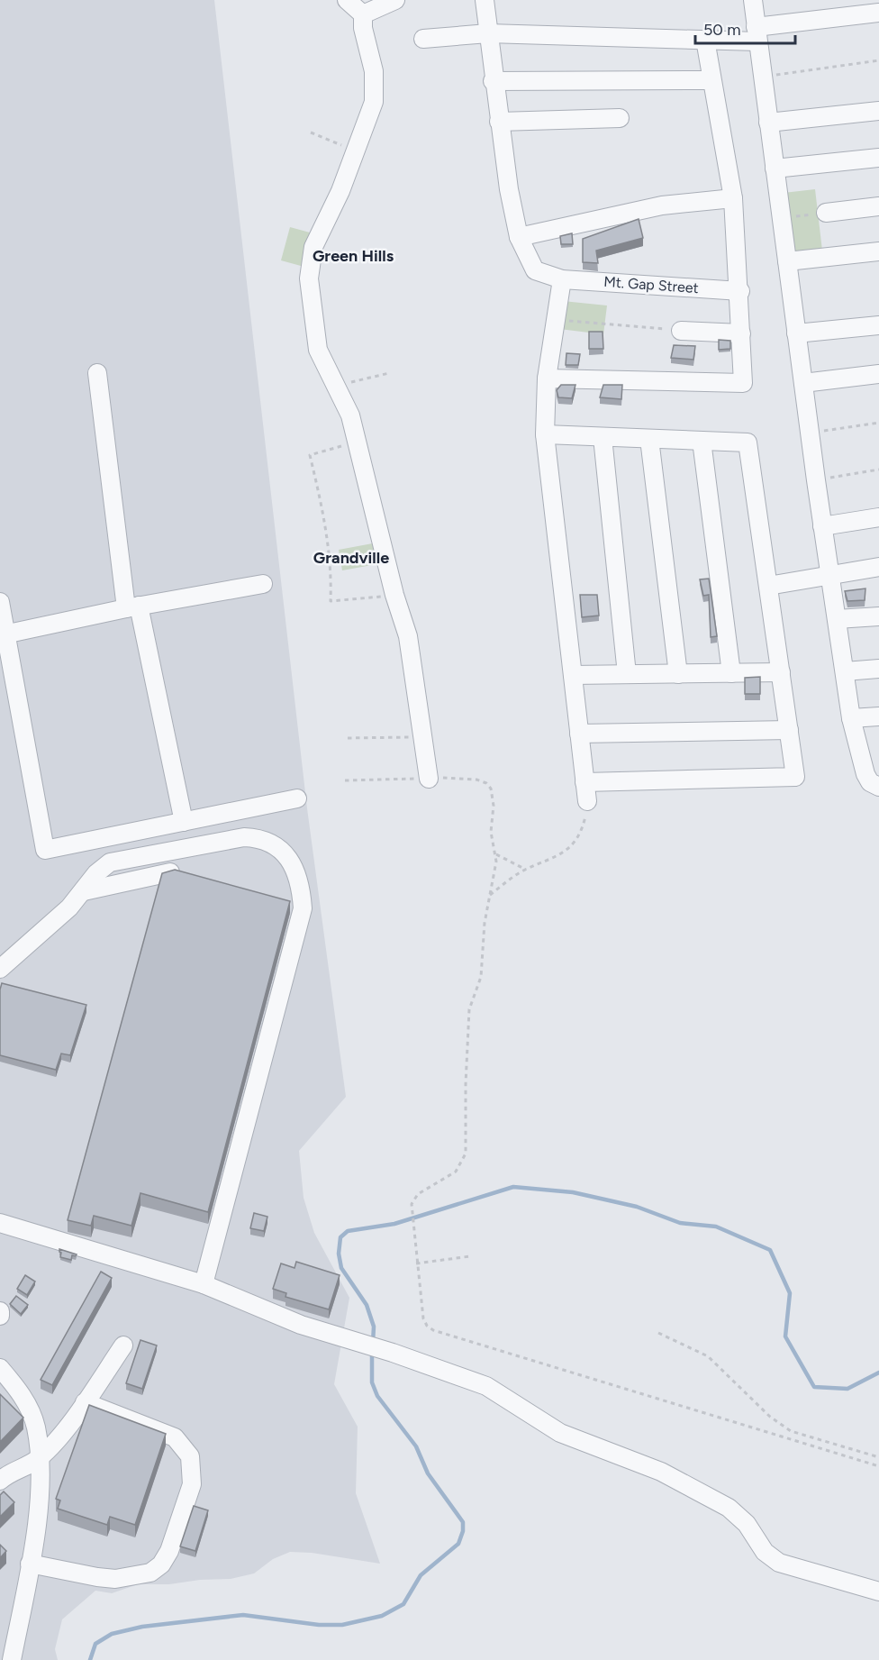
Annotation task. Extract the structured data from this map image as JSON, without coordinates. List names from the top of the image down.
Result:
{
  "streets": {
    "street": ["Mt. Gap Street"]
  },
  "districts": ["Green Hills", "Grandville"],
  "scale_bar": "50 m"
}
